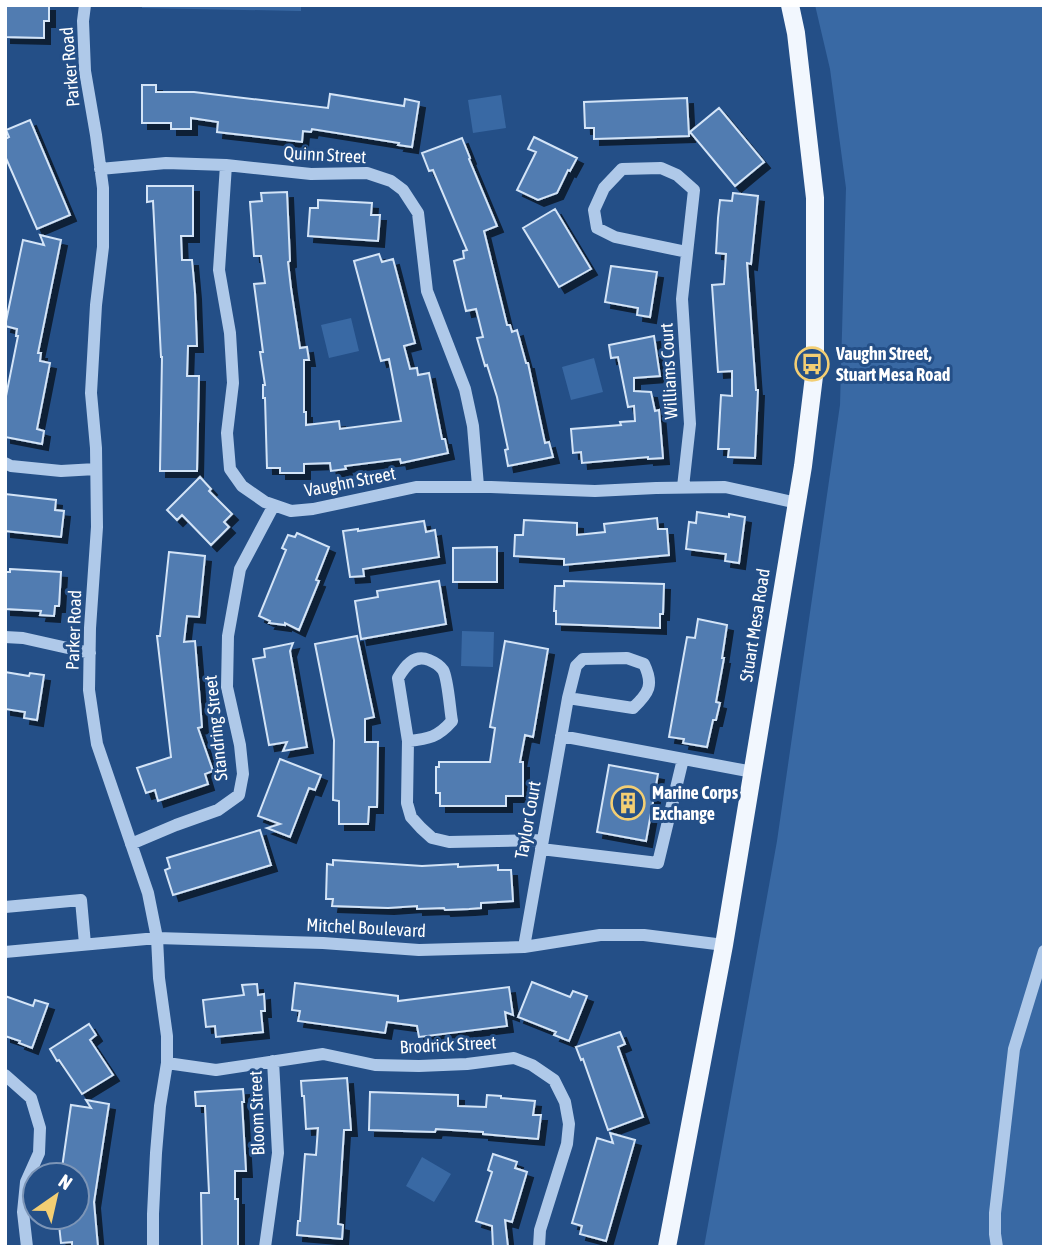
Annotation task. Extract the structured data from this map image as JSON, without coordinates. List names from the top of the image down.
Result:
{
  "streets": {
    "main road": ["Stuart Mesa Road"],
    "street": [
      "Parker Road",
      "Quinn Street",
      "Williams Court",
      "Vaughn Street",
      "Standring Street",
      "Taylor Court",
      "Mitchel Boulevard",
      "Brodrick Street",
      "Bloom Street"
    ]
  },
  "crossings": [
    ["Parker Road", "Quinn Street"],
    ["Parker Road", "Standring Street"],
    ["Parker Road", "Mitchel Boulevard"],
    ["Parker Road", "Brodrick Street"],
    ["Quinn Street", "Vaughn Street"],
    ["Williams Court", "Vaughn Street"],
    ["Vaughn Street", "Stuart Mesa Road"],
    ["Vaughn Street", "Standring Street"],
    ["Stuart Mesa Road", "Mitchel Boulevard"],
    ["Taylor Court", "Mitchel Boulevard"],
    ["Brodrick Street", "Bloom Street"]
  ],
  "places": {
    "bus stop": ["Vaughn Street, Stuart Mesa Road"],
    "building": ["Marine Corps Exchange"]
  },
  "north": "top right"
}
